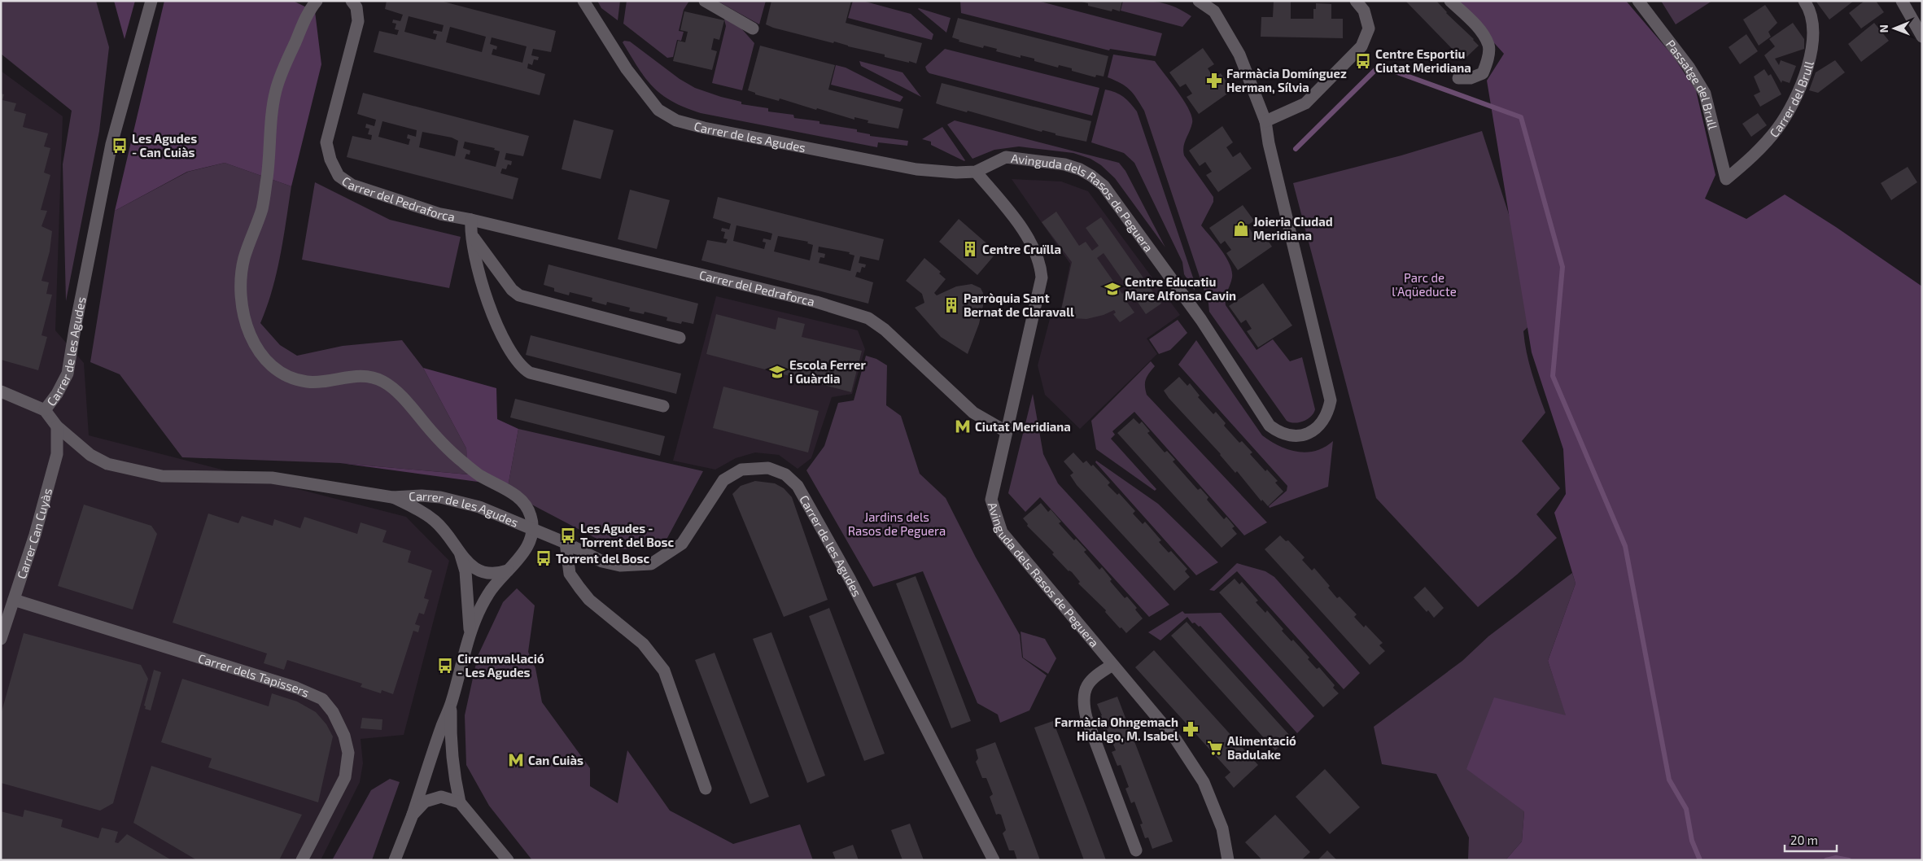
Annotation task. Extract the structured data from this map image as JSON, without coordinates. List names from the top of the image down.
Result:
{
  "streets": {
    "street": [
      "Passatge del Brull",
      "Carrer del Brull",
      "Carrer de les Agudes",
      "Carrer del Pedraforca",
      "Avinguda dels Rasos de Peguera",
      "Carrer Can Cuyàs",
      "Carrer dels Tapissers"
    ]
  },
  "crossings": [
    ["Passatge del Brull", "Carrer del Brull"],
    ["Carrer de les Agudes", "Avinguda dels Rasos de Peguera"],
    ["Carrer de les Agudes", "Carrer Can Cuyàs"],
    ["Carrer del Pedraforca", "Avinguda dels Rasos de Peguera"],
    ["Carrer Can Cuyàs", "Carrer dels Tapissers"]
  ],
  "parks": ["Parc de l'Aqüeducte", "Jardins dels Rasos de Peguera"],
  "places": {
    "bus stop": [
      "Centre Esportiu Ciutat Meridiana",
      "Les Agudes - Can Cuiàs",
      "Les Agudes - Torrent del Bosc",
      "Torrent del Bosc",
      "Circumval·lació - Les Agudes"
    ],
    "pharmacy": ["Farmàcia Domínguez Herman, Sílvia", "Farmàcia Ohngemach Hidalgo, M. Isabel"],
    "shop": ["Joieria Ciudad Meridiana"],
    "building": ["Centre Cruïlla", "Parròquia Sant Bernat de Claravall"],
    "school or university": ["Centre Educatiu Mare Alfonsa Cavin", "Escola Ferrer i Guàrdia"],
    "metro station": ["Ciutat Meridiana", "Can Cuiàs"],
    "supermarket": ["Alimentació Badulake"]
  },
  "scale_bar": "20 m",
  "north": "left"
}
